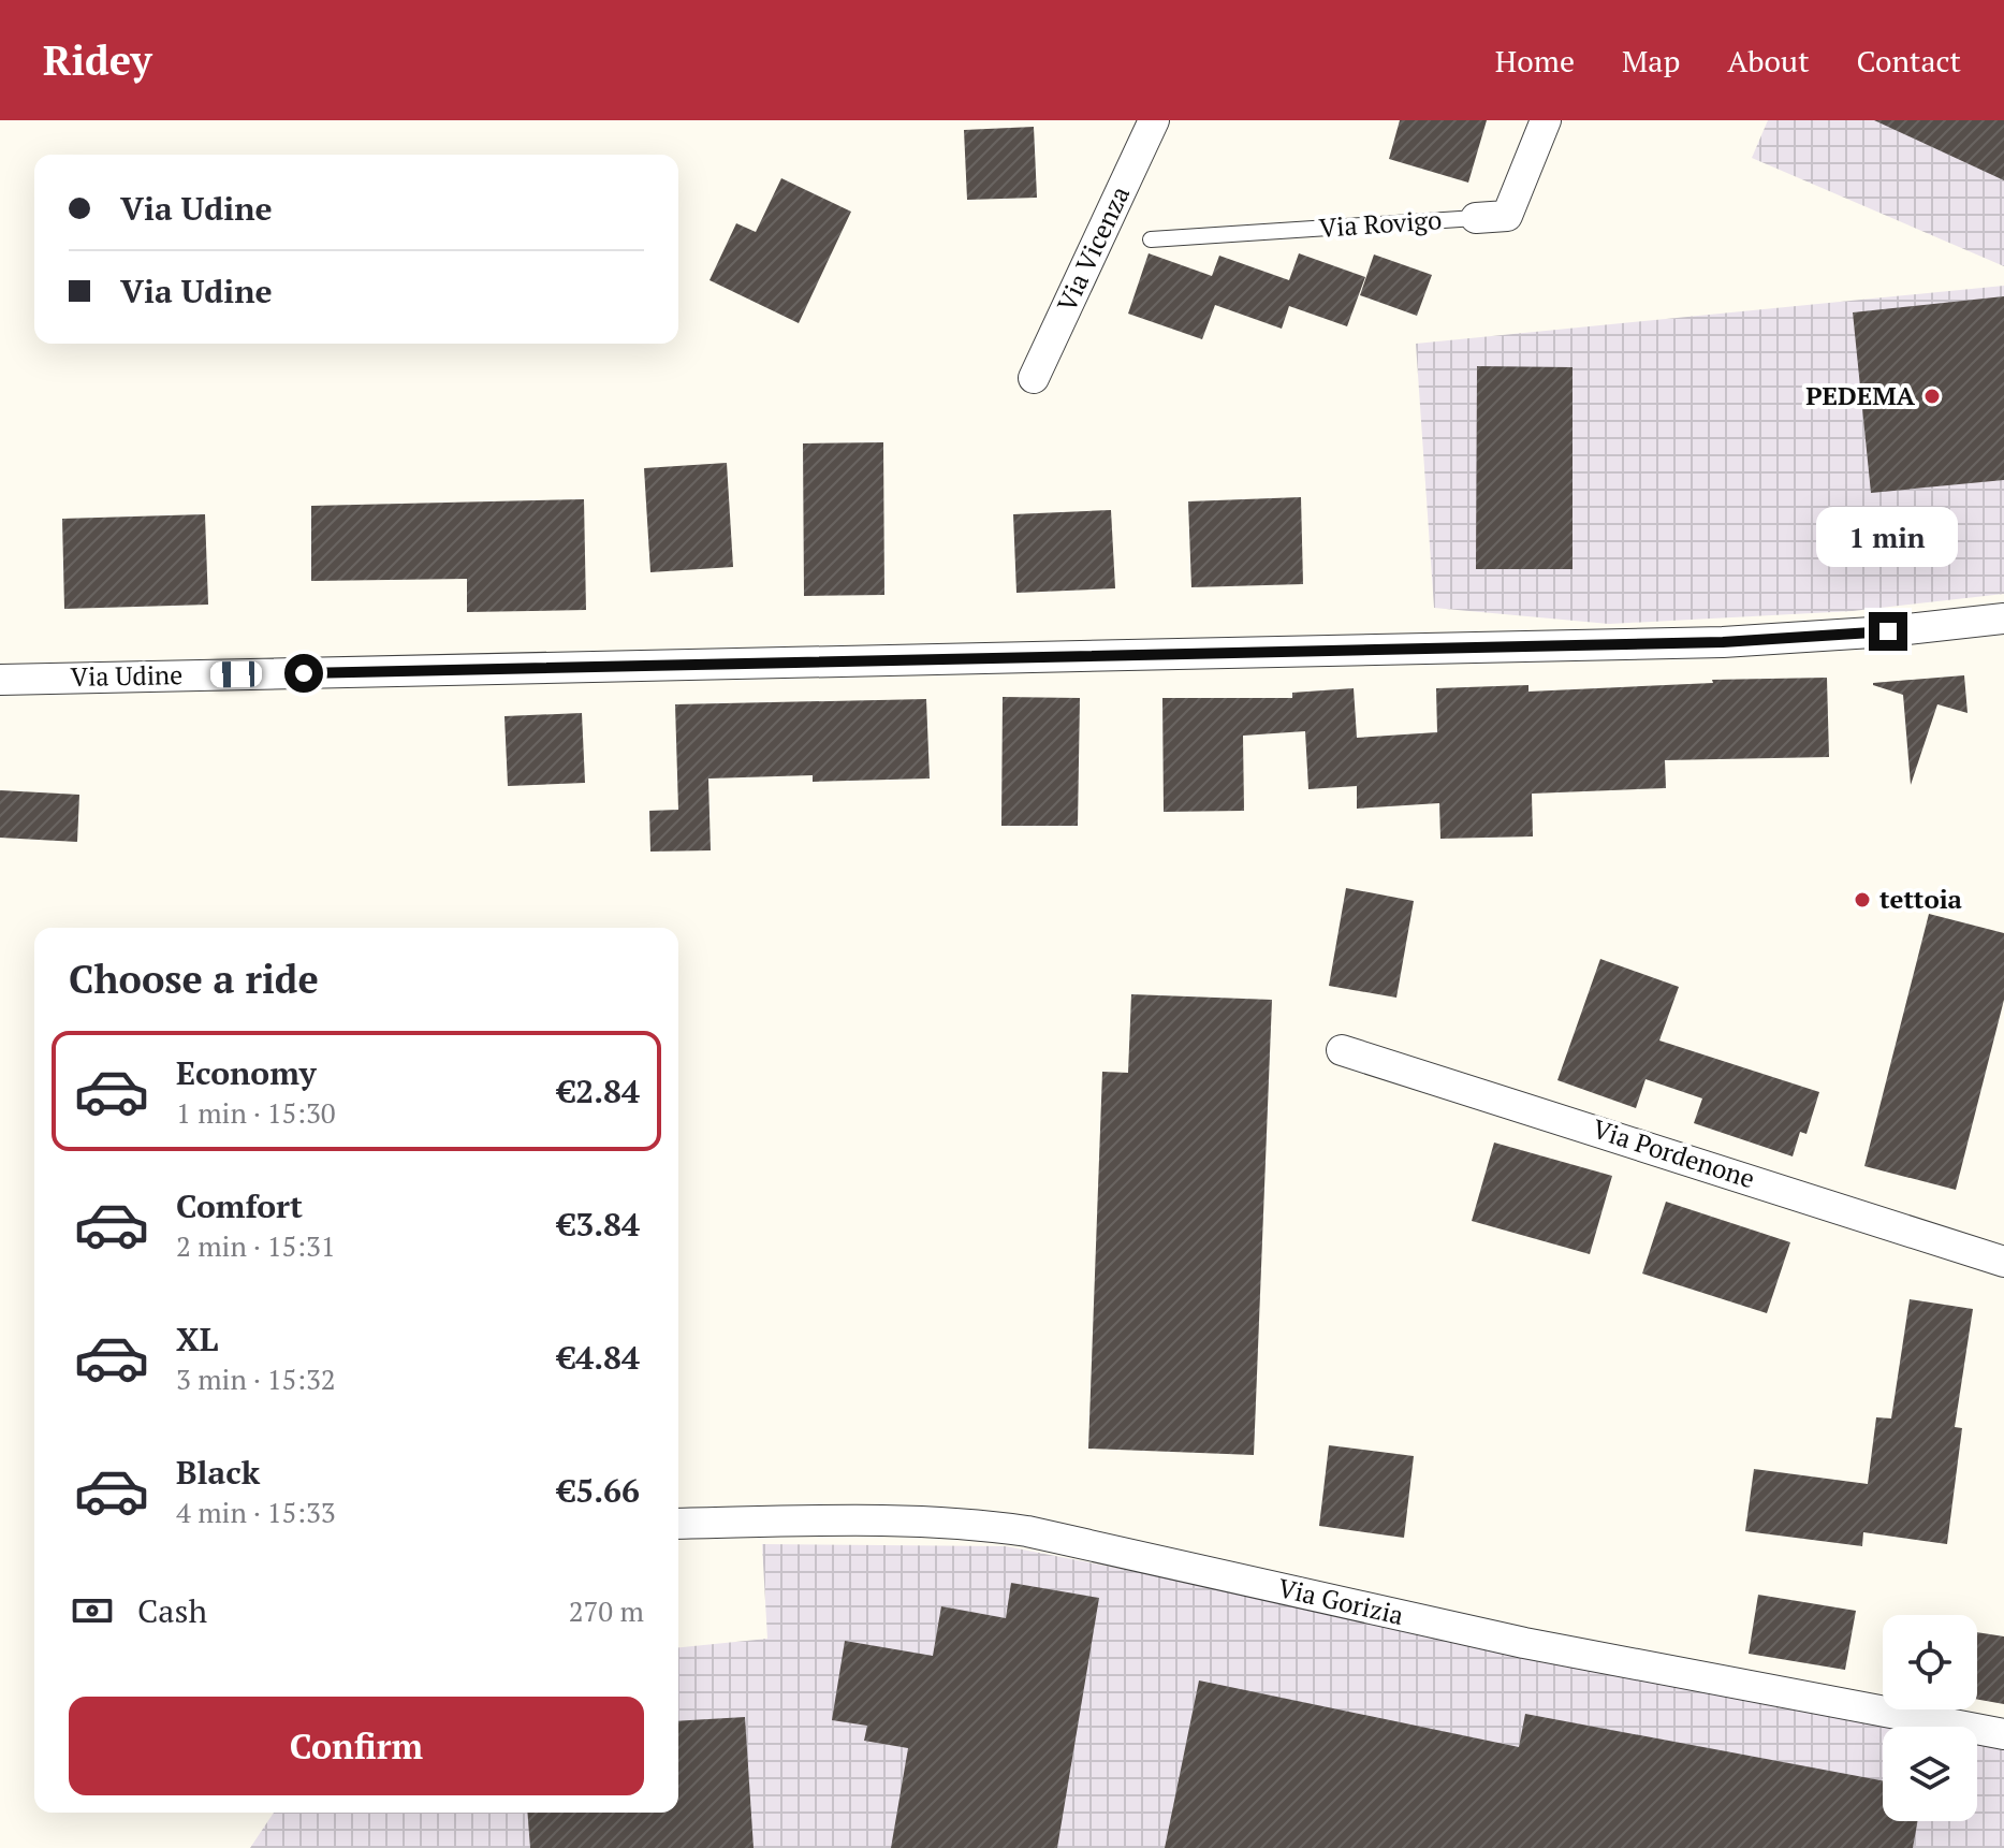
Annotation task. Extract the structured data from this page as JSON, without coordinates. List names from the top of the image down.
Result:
{
  "streets": {
    "street": [
      "Via Rovigo",
      "Via Vicenza",
      "Via Udine",
      "Via Pordenone",
      "Via Gorizia"
    ]
  },
  "places": ["PEDEMA", "tettoia"],
  "page": {
    "header": "Ridey",
    "nav": [
      "Home",
      "Map",
      "About",
      "Contact"
    ],
    "banner": ["Via Udine", "Via Udine"],
    "bubble": "1 min",
    "heading": "Choose a ride",
    "list": [
      {
        "name": "Economy",
        "note": "1 min · 15:30",
        "value": "€2.84"
      },
      {
        "name": "Comfort",
        "note": "2 min · 15:31",
        "value": "€3.84"
      },
      {
        "name": "XL",
        "note": "3 min · 15:32",
        "value": "€4.84"
      },
      {
        "name": "Black",
        "note": "4 min · 15:33",
        "value": "€5.66"
      }
    ],
    "pay": ["Cash", "270 m"],
    "buttons": "Confirm"
  }
}
